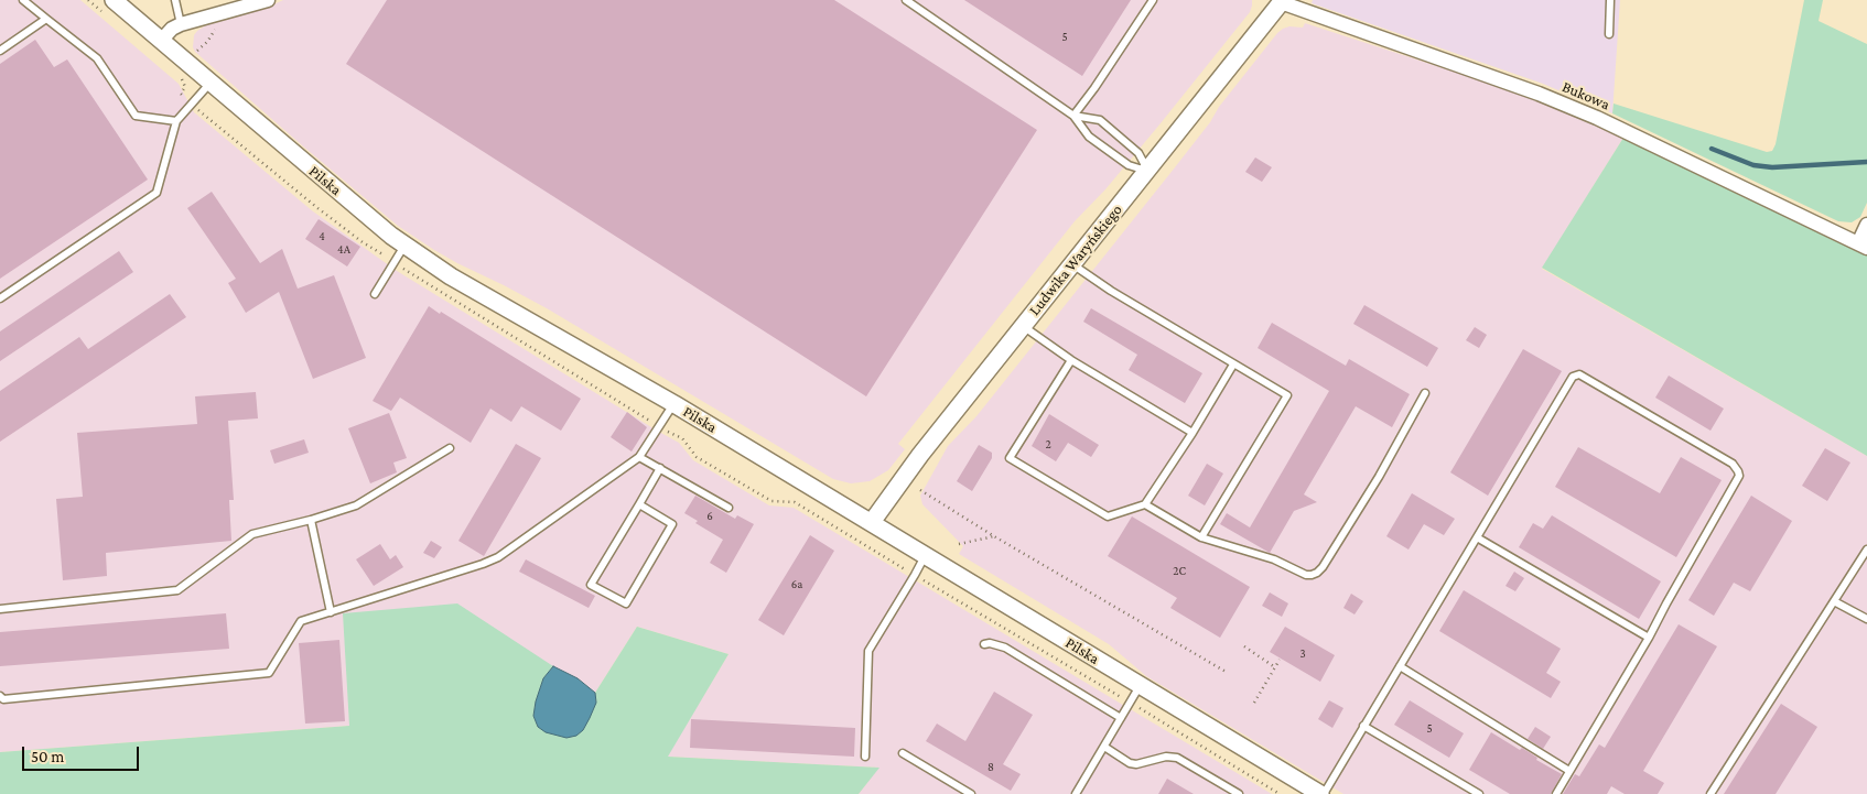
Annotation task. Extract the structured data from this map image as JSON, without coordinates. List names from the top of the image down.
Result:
{
  "streets": {
    "street": ["Bukowa", "Pilska", "Ludwika Waryńskiego"]
  },
  "crossings": [
    ["Bukowa", "Ludwika Waryńskiego"],
    ["Pilska", "Ludwika Waryńskiego"]
  ],
  "house_numbers": [
    "5",
    "4",
    "4A",
    "2",
    "6",
    "2C",
    "6a",
    "3",
    "5",
    "8"
  ],
  "scale_bar": "50 m"
}
